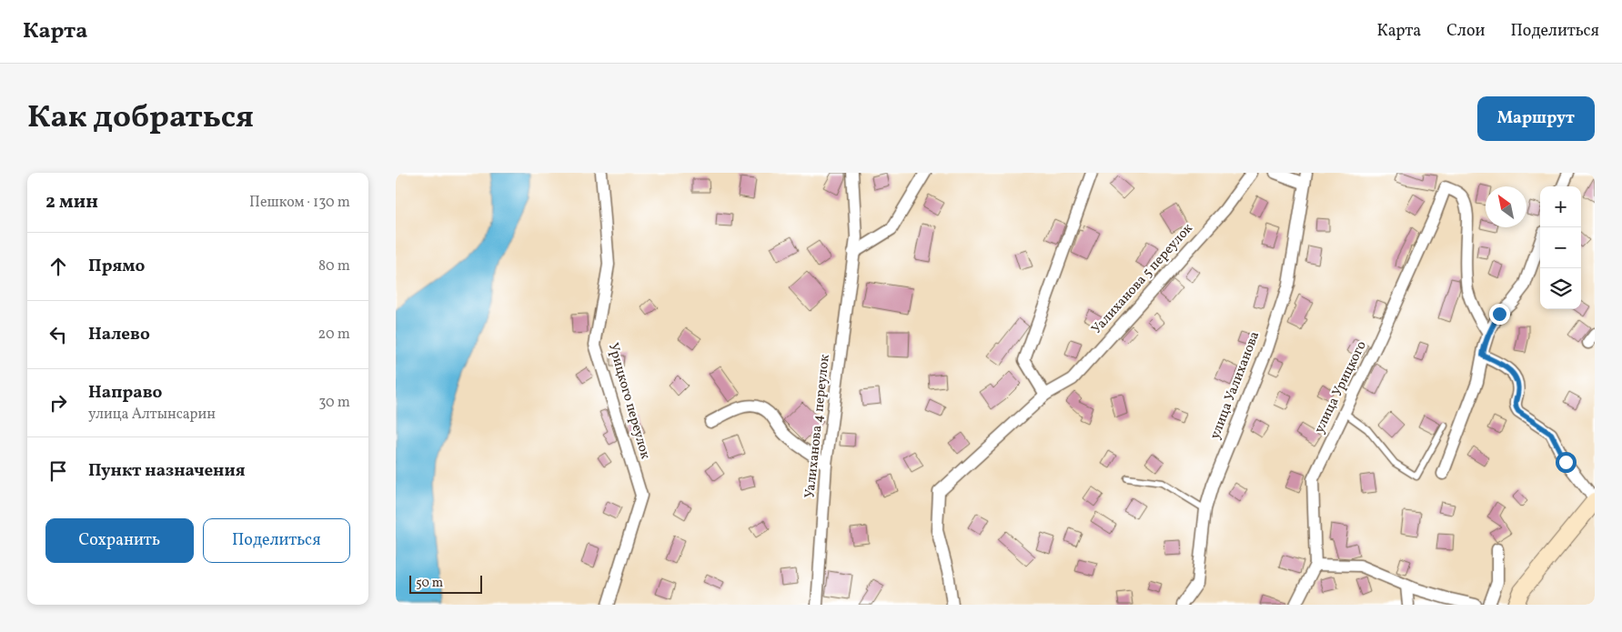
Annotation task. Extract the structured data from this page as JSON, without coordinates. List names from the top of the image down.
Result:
{
  "streets": {
    "street": [
      "Уалиханова 5 переулок",
      "улица Уалиханова",
      "улица Урицкого",
      "Урицкого переулок",
      "Уалиханова 4 переулок"
    ]
  },
  "scale_bar": "50 m",
  "north": "top left",
  "page": {
    "header": "Карта",
    "nav": ["Карта", "Слои", "Поделиться"],
    "title": "Как добраться",
    "buttons": [
      "Маршрут",
      ["Сохранить", "Поделиться"]
    ],
    "heading": ["2 мин", "Пешком · 130 m"],
    "map_buttons": ["+", "−"],
    "list": [
      ["Прямо", "80 m"],
      ["Налево", "20 m"],
      ["Направо", "улица Алтынсарин", "30 m"],
      "Пункт назначения"
    ],
    "scale": "50 m"
  }
}
